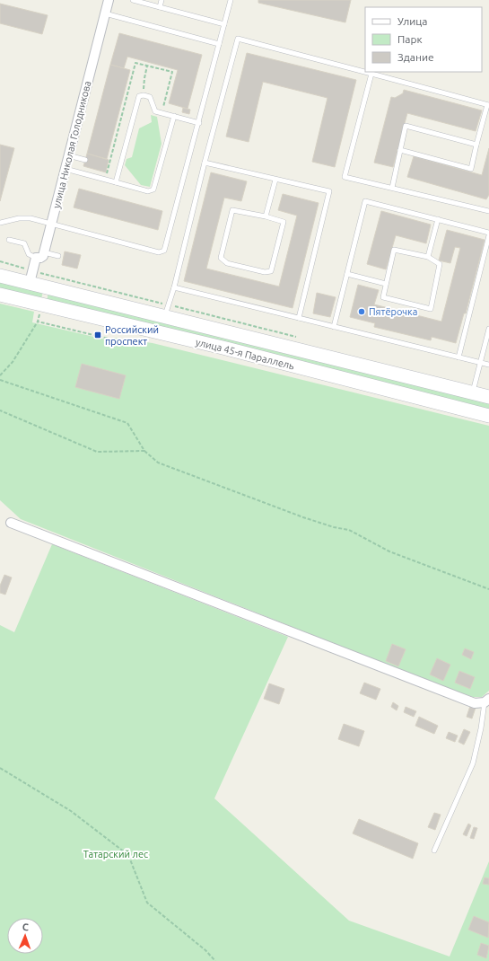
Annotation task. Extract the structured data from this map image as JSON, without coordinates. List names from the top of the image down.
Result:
{
  "streets": {
    "main road": ["улица 45-я Параллель"],
    "street": ["улица Николая Голодникова"]
  },
  "crossings": [
    ["улица Николая Голодникова", "улица 45-я Параллель"]
  ],
  "parks": ["Татарский лес"],
  "places": {
    "other": ["Пятёрочка"],
    "transit": ["Российский проспект"]
  },
  "legend": ["Улица", "Парк", "Здание"],
  "north": "top"
}
